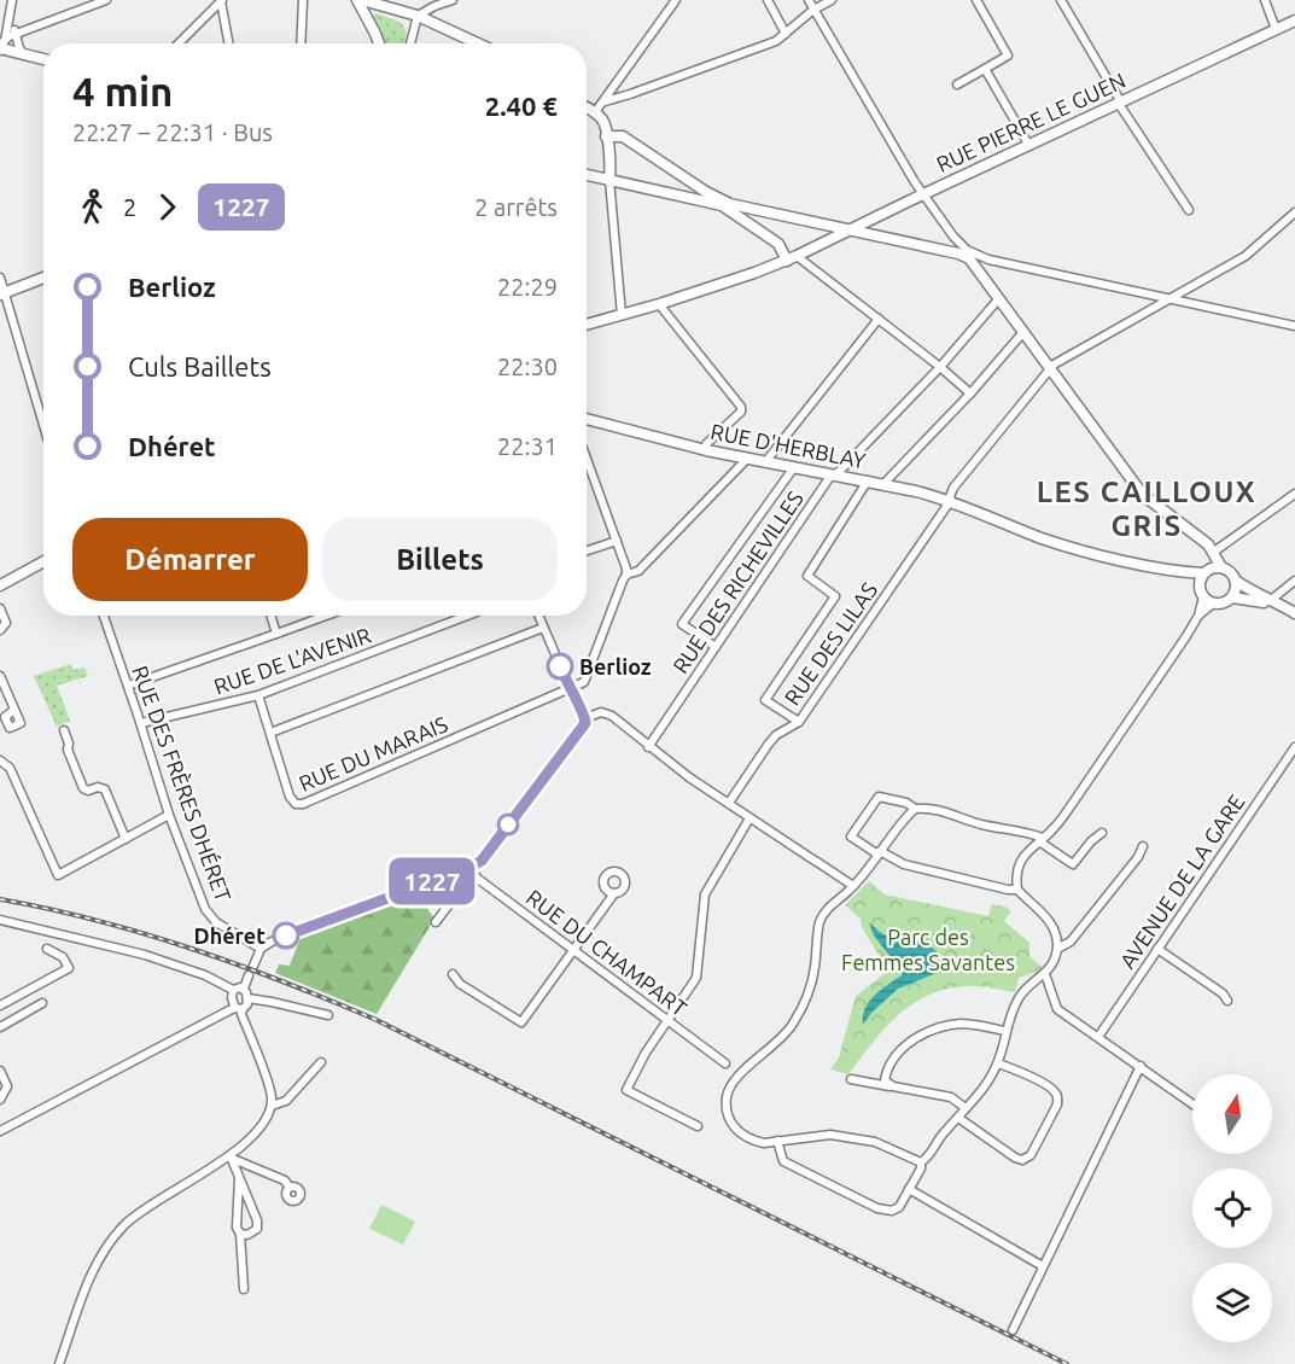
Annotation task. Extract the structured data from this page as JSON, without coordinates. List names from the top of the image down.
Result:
{
  "streets": {
    "main road": ["RUE PIERRE LE GUEN", "RUE D'HERBLAY"],
    "street": [
      "RUE DES RICHEVILLES",
      "RUE DES LILAS",
      "RUE DE L'AVENIR",
      "RUE DU MARAIS",
      "RUE DES FRÈRES DHÉRET",
      "AVENUE DE LA GARE",
      "RUE DU CHAMPART"
    ]
  },
  "crossings": [
    ["RUE D'HERBLAY", "RUE DES RICHEVILLES"],
    ["RUE D'HERBLAY", "RUE DES LILAS"],
    ["RUE DE L'AVENIR", "RUE DU MARAIS"],
    ["RUE DE L'AVENIR", "RUE DES FRÈRES DHÉRET"]
  ],
  "districts": ["LES CAILLOUX GRIS"],
  "parks": ["Parc des Femmes Savantes"],
  "places": ["Berlioz", "Dhéret"],
  "lines": ["bus line 1227"],
  "north": "top",
  "page": {
    "on_map": "1227",
    "heading": ["4 min", "22:27 – 22:31 · Bus", "2.40 €"],
    "legs": ["2", "1227", "2 arrêts"],
    "list": [
      {
        "name": "Berlioz",
        "value": "22:29"
      },
      {
        "name": "Culs Baillets",
        "value": "22:30"
      },
      {
        "name": "Dhéret",
        "value": "22:31"
      }
    ],
    "buttons": ["Démarrer", "Billets"]
  }
}
